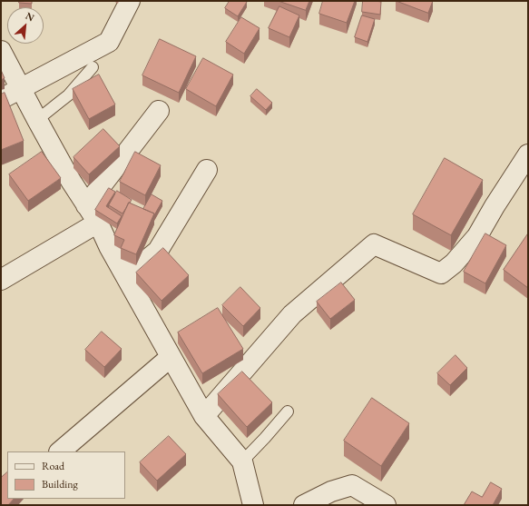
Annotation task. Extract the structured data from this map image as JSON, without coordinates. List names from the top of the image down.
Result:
{
  "legend": ["Road", "Building"],
  "north": "top right"
}
